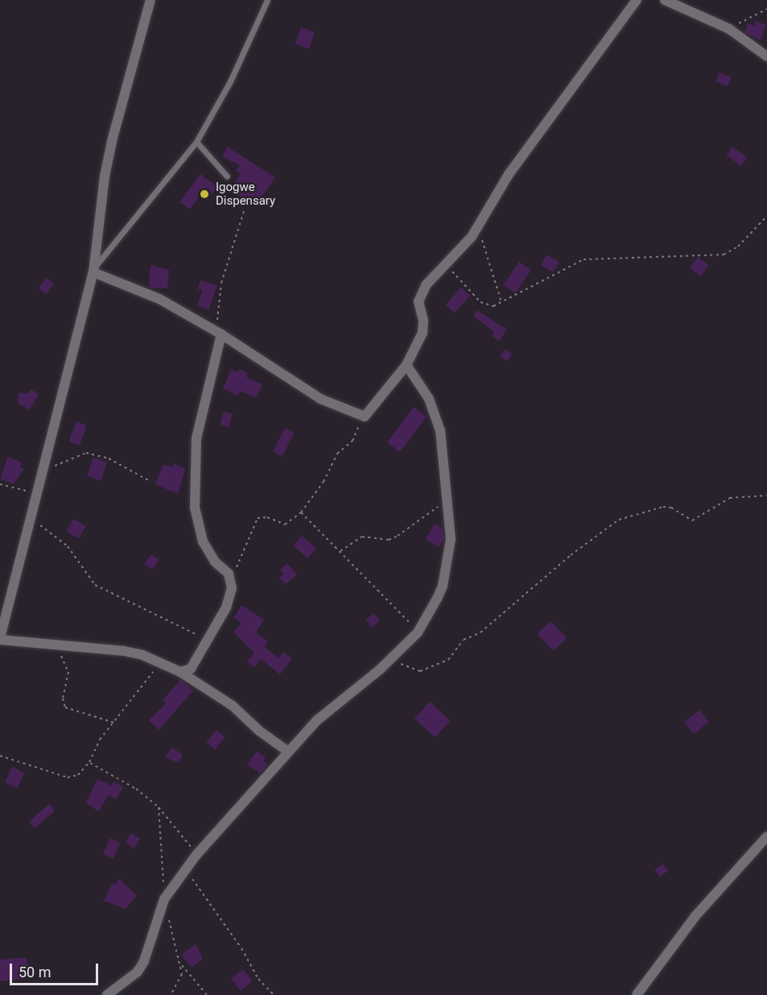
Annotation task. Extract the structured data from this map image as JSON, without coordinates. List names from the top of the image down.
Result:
{
  "places": ["Igogwe Dispensary"],
  "scale_bar": "50 m"
}
